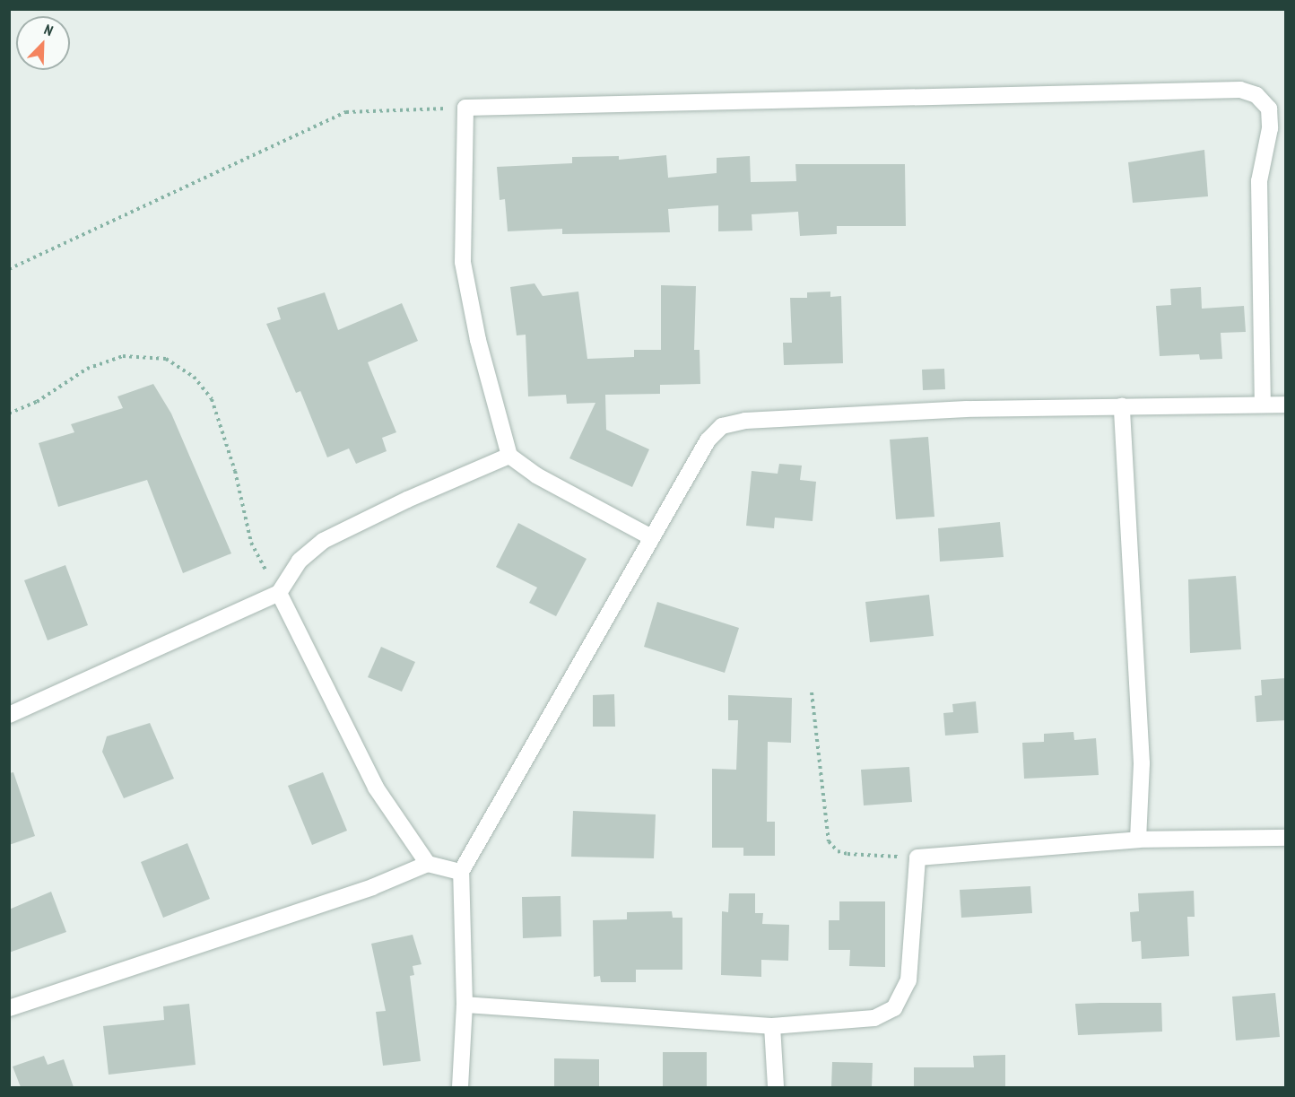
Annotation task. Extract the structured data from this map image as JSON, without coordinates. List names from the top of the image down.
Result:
{
  "north": "top right"
}
